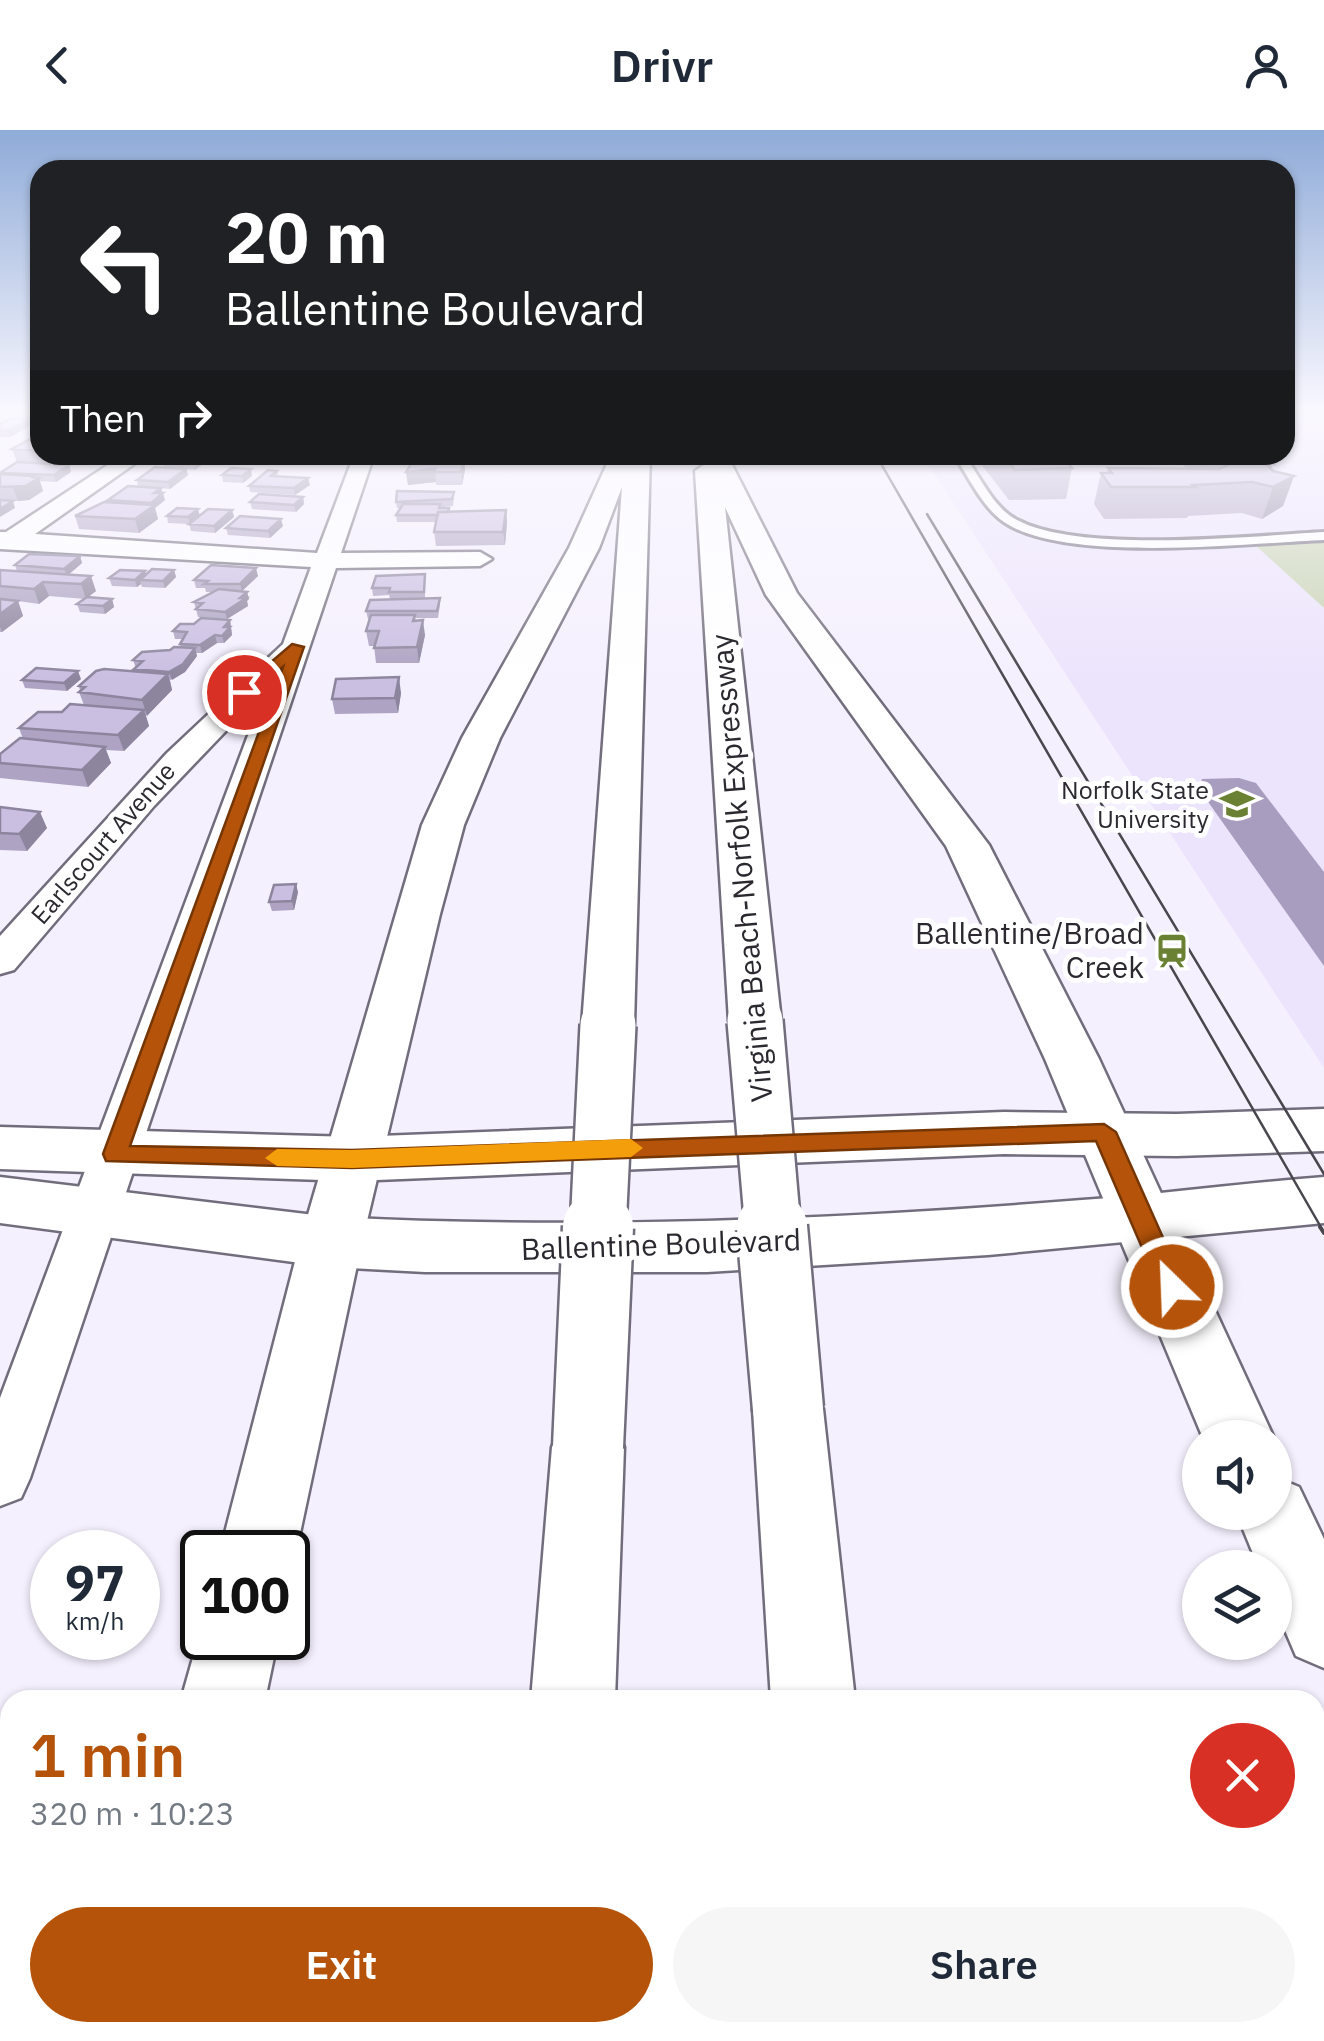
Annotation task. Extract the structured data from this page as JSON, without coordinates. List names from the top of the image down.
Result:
{
  "streets": {
    "main road": ["Virginia Beach-Norfolk Expressway", "Ballentine Boulevard"],
    "street": ["Earlscourt Avenue"]
  },
  "places": {
    "school or university": ["Norfolk State University"],
    "station": ["Ballentine/Broad Creek"]
  },
  "page": {
    "header": "Drivr",
    "turn": ["20 m", "Ballentine Boulevard"],
    "then": "Then",
    "speed": "97 km/h",
    "limit": "100",
    "heading": ["1 min", "320 m · 10:23"],
    "buttons": ["Exit", "Share"]
  }
}
